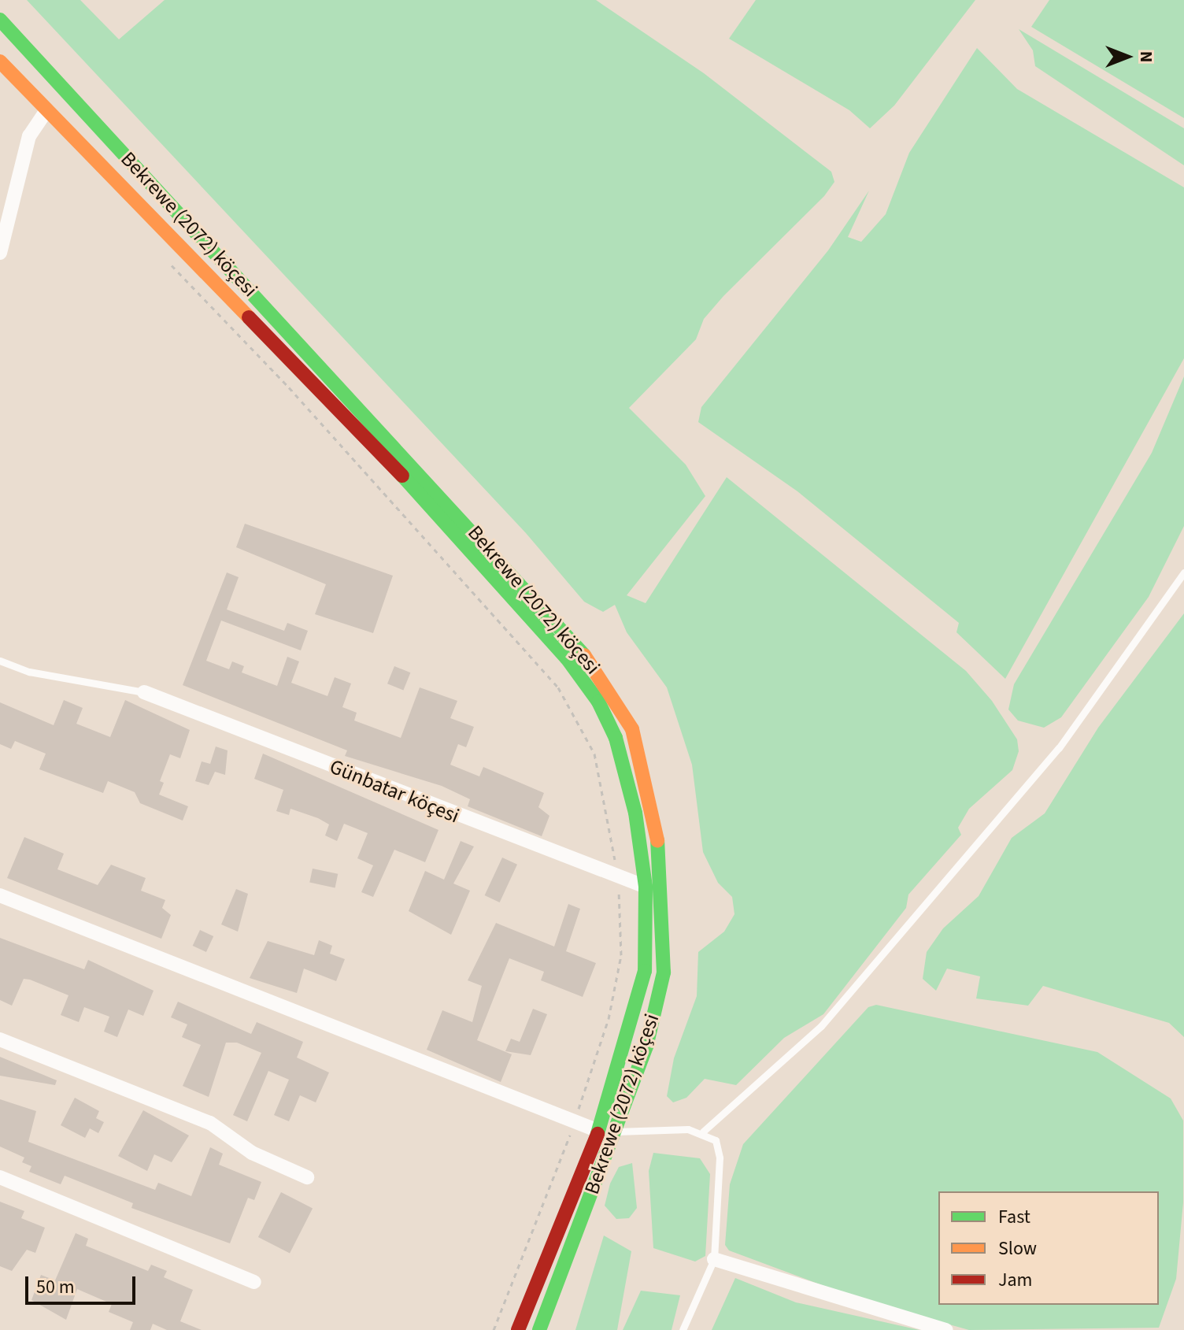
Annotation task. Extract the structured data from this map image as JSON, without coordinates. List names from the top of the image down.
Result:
{
  "streets": {
    "main road": ["Bekrewe (2072) köçesi"],
    "street": ["Günbatar köçesi"]
  },
  "crossings": [
    ["Bekrewe (2072) köçesi", "Günbatar köçesi"]
  ],
  "legend": ["Fast", "Slow", "Jam"],
  "scale_bar": "50 m",
  "north": "right"
}
